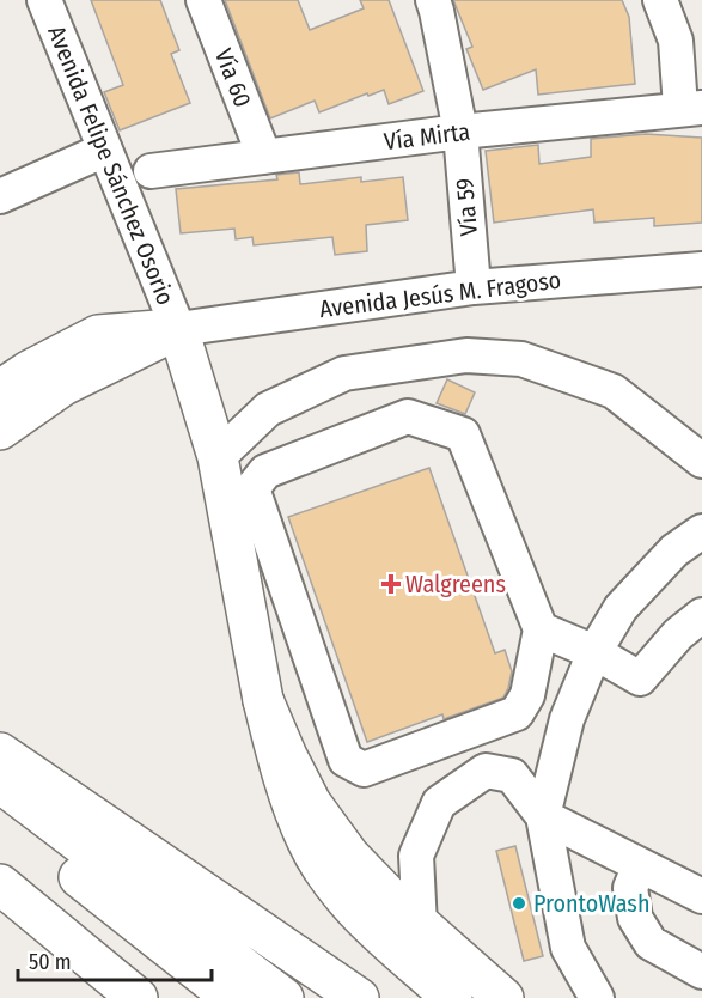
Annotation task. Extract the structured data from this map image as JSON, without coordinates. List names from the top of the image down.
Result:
{
  "streets": {
    "street": [
      "Vía 60",
      "Vía Mirta",
      "Avenida Felipe Sánchez Osorio",
      "Vía 59",
      "Avenida Jesús M. Fragoso"
    ]
  },
  "crossings": [
    ["Vía 60", "Vía Mirta"],
    ["Vía Mirta", "Vía 59"],
    ["Avenida Felipe Sánchez Osorio", "Avenida Jesús M. Fragoso"],
    ["Vía 59", "Avenida Jesús M. Fragoso"]
  ],
  "places": {
    "health": ["Walgreens"],
    "other": ["ProntoWash"]
  },
  "scale_bar": "50 m"
}
